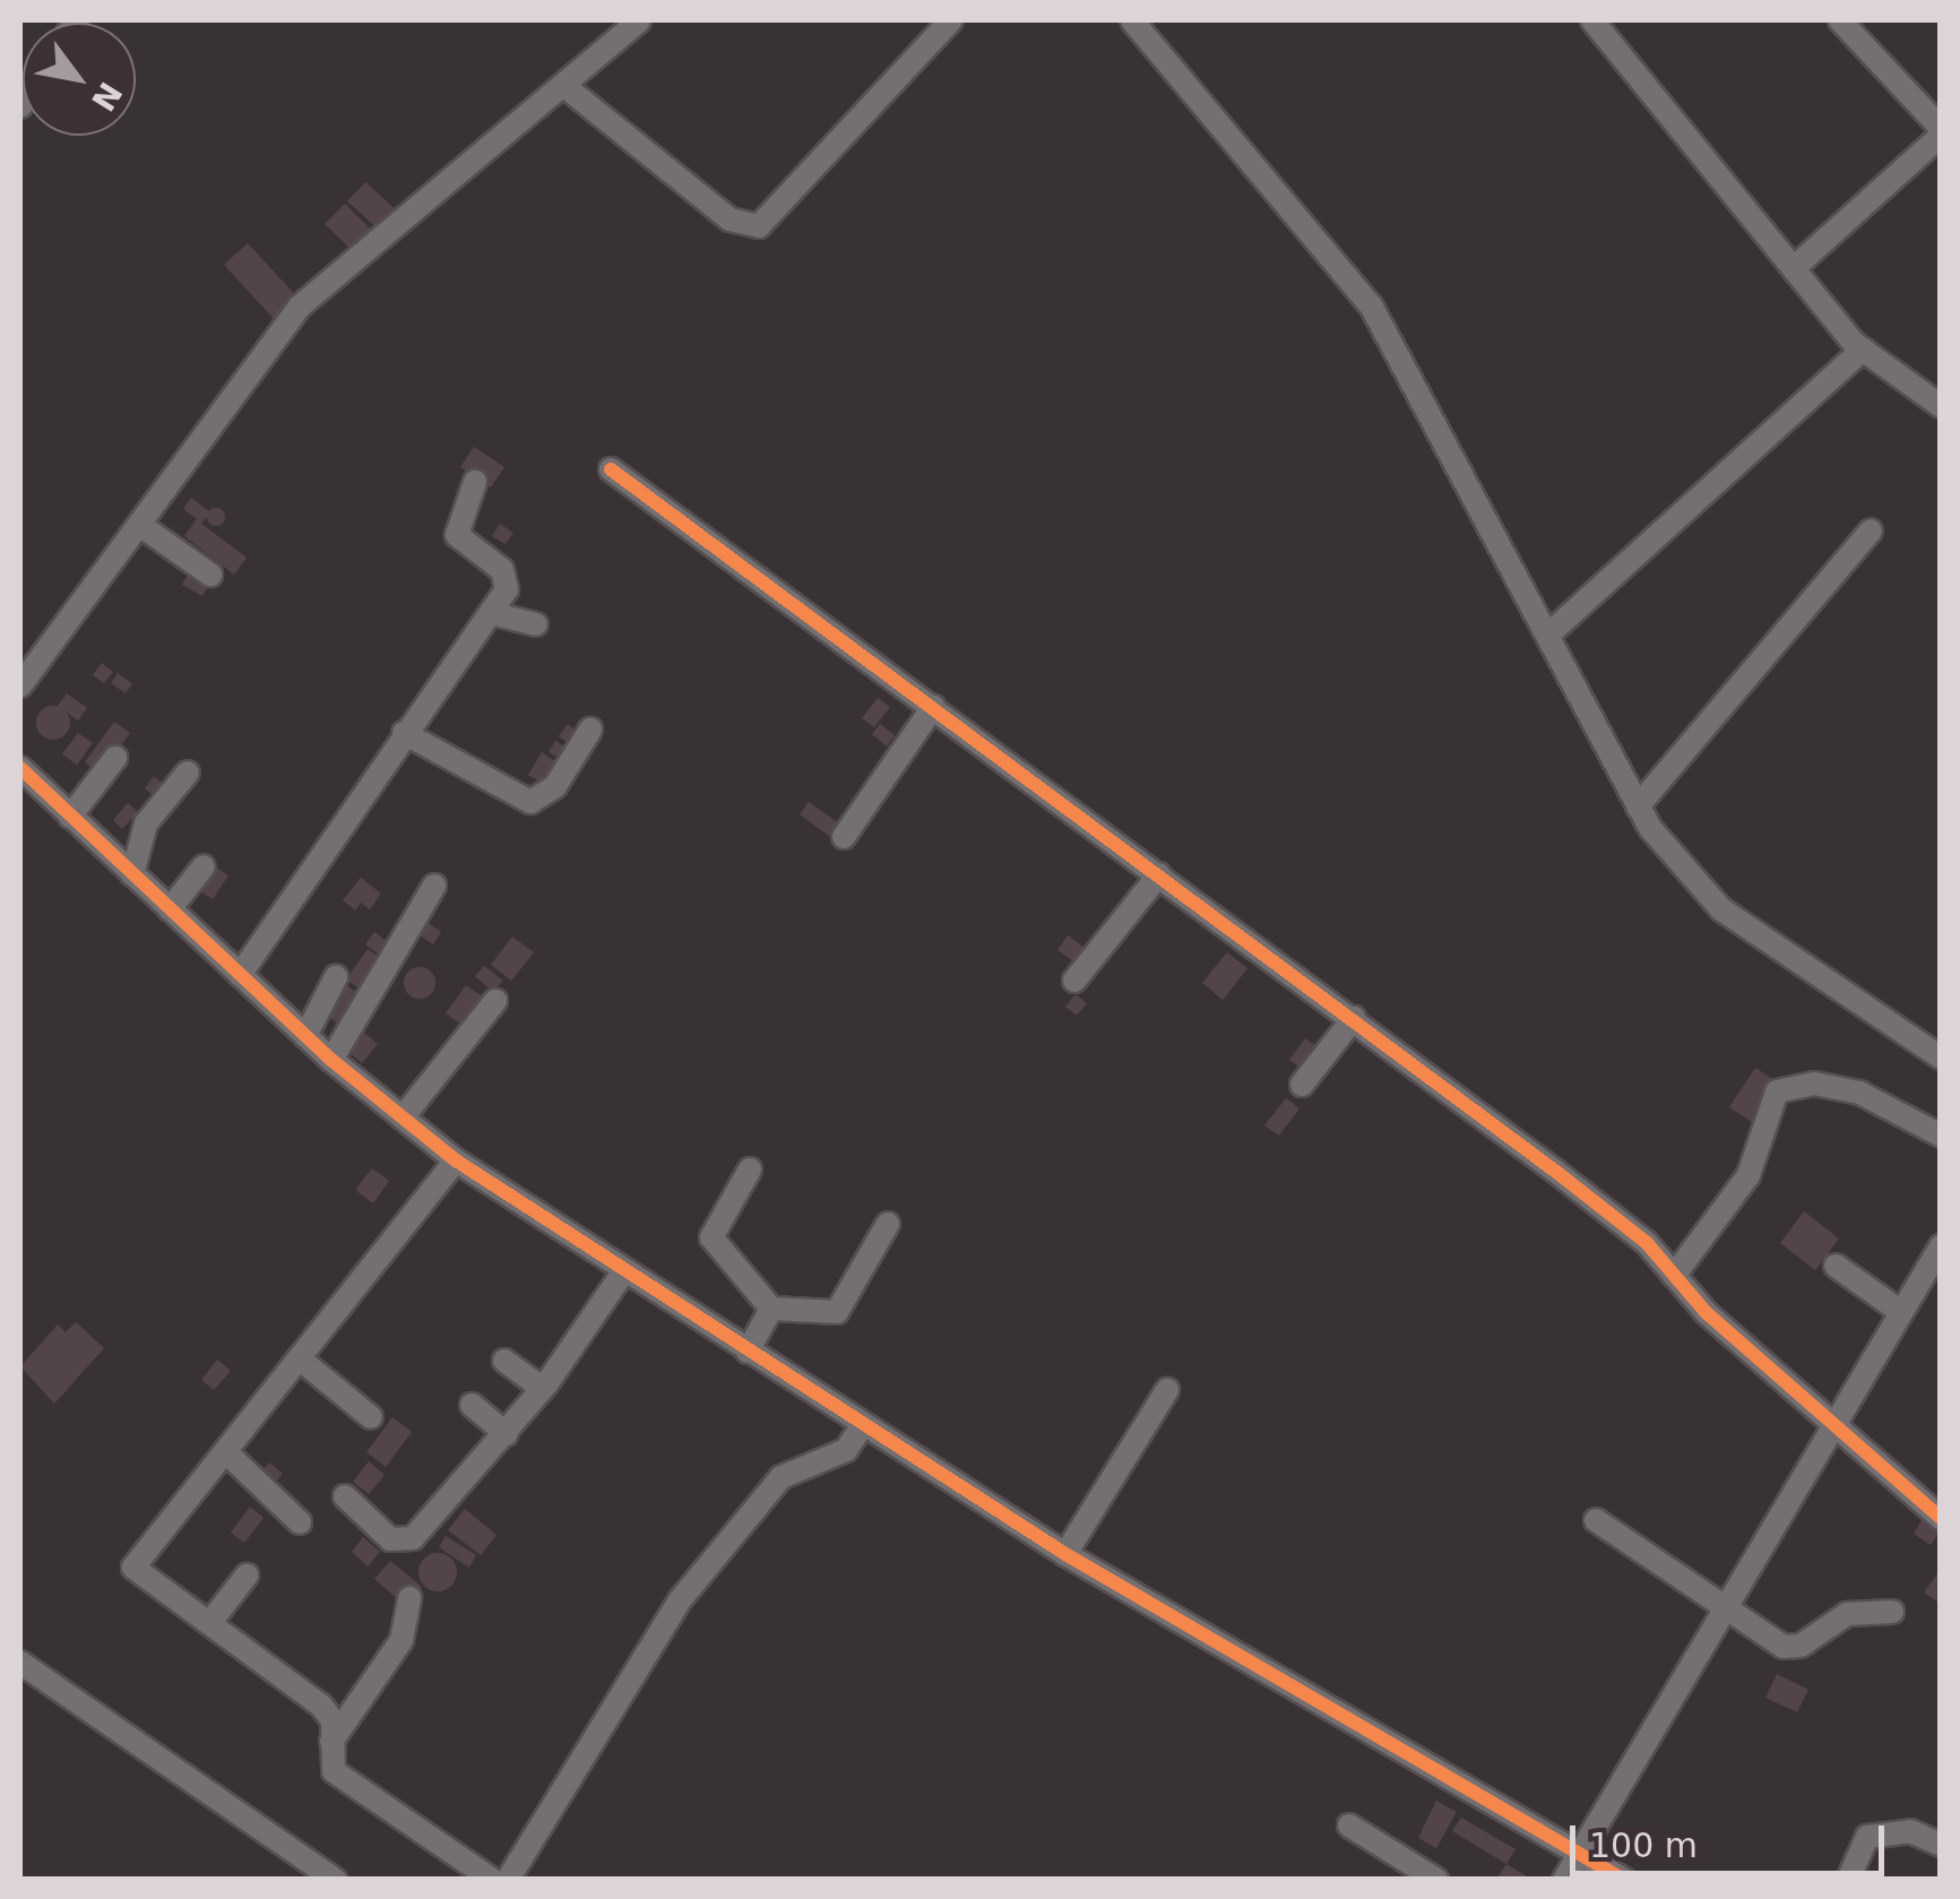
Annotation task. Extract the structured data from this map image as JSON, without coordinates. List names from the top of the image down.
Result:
{
  "scale_bar": "100 m",
  "north": "bottom right"
}
